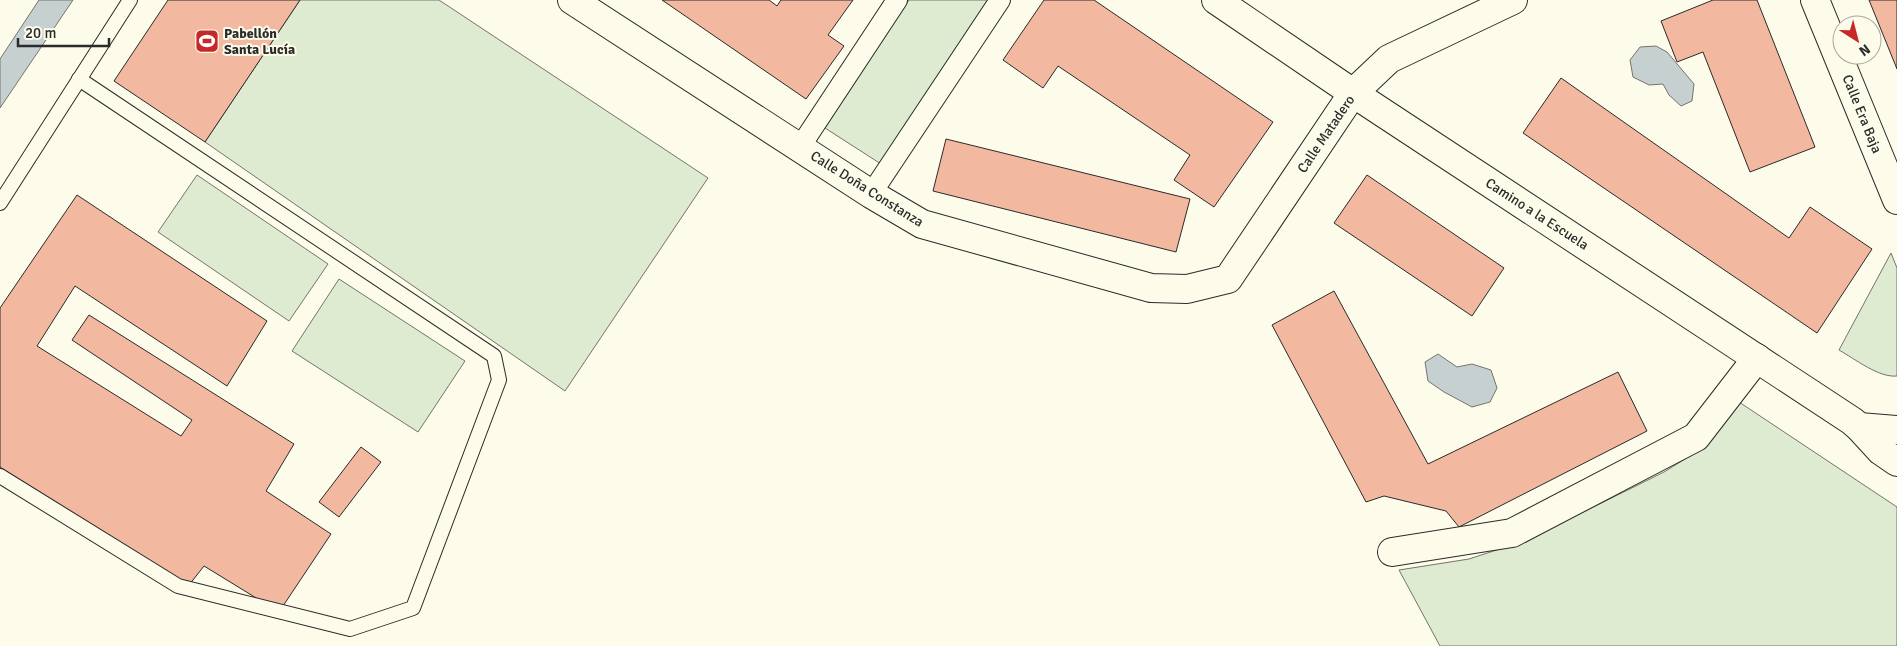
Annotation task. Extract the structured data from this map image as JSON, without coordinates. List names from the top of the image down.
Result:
{
  "streets": {
    "street": [
      "Calle Era Baja",
      "Calle Matadero",
      "Calle Doña Constanza",
      "Camino a la Escuela"
    ]
  },
  "crossings": [
    ["Calle Matadero", "Calle Doña Constanza"],
    ["Calle Matadero", "Camino a la Escuela"]
  ],
  "places": {
    "sports": ["Pabellón Santa Lucía"]
  },
  "scale_bar": "20 m",
  "north": "bottom right"
}
